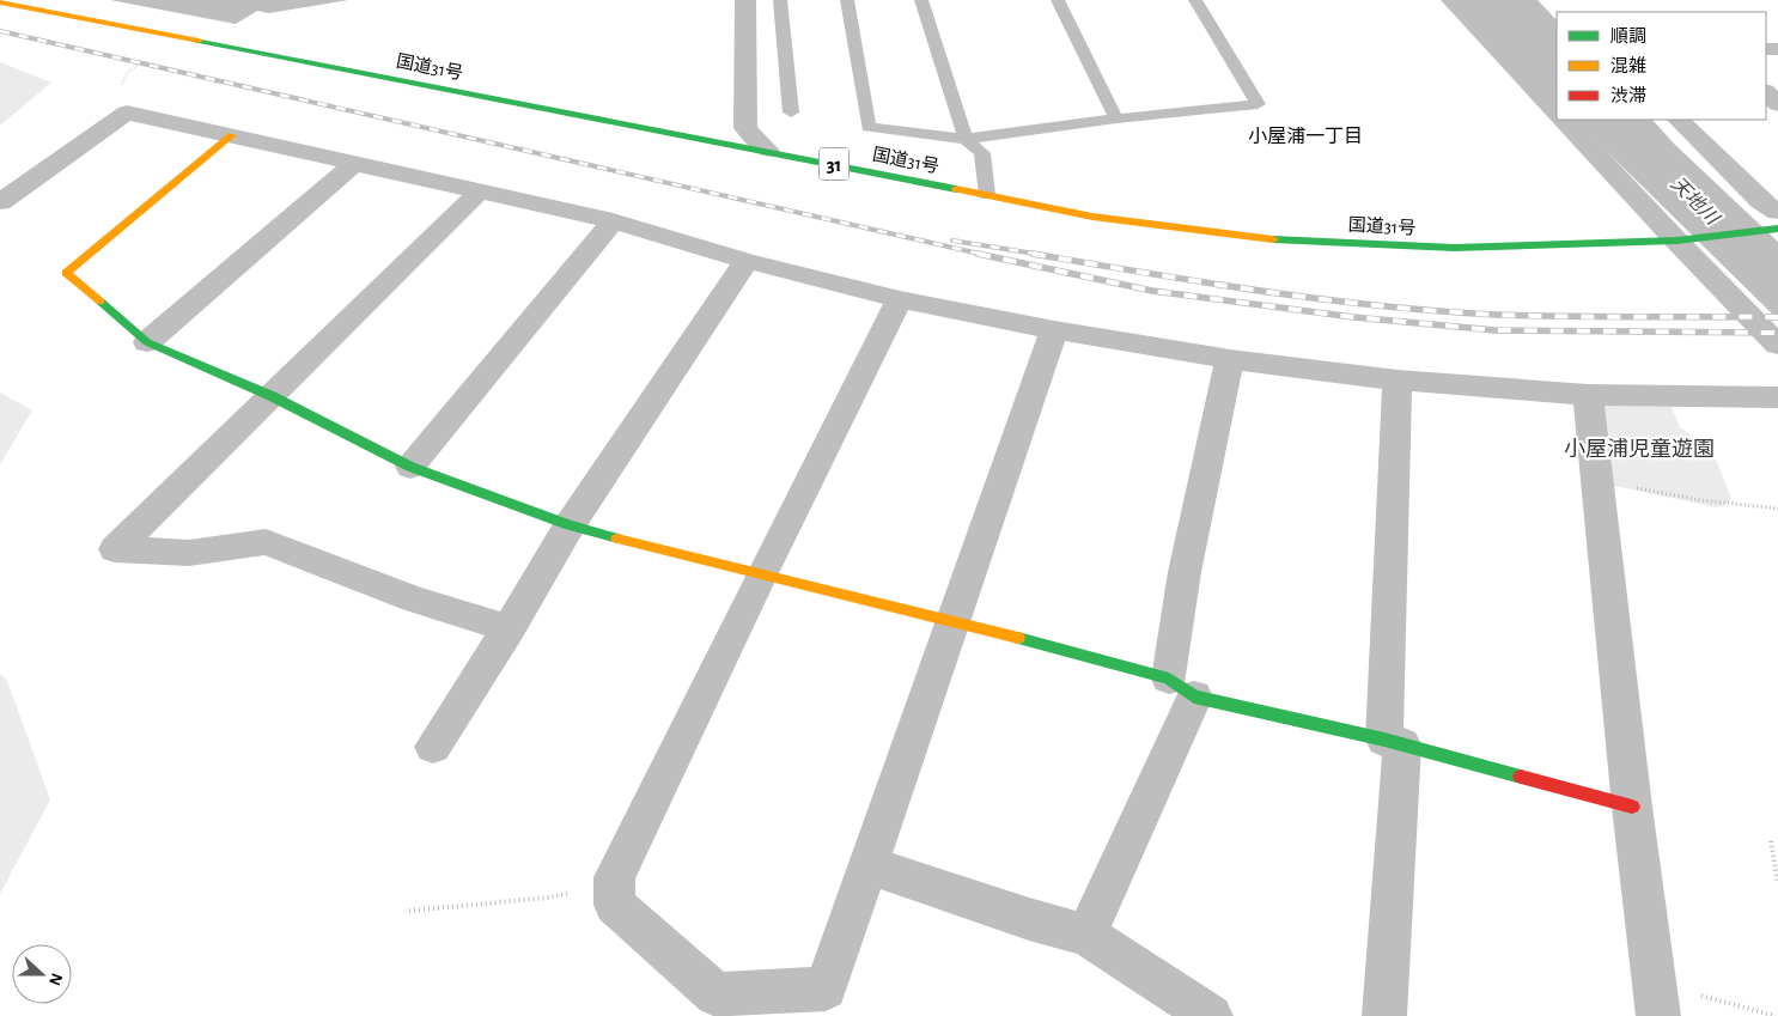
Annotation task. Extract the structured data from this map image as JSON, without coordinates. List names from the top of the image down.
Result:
{
  "streets": {
    "main road": ["国道31号", "31"]
  },
  "districts": ["小屋浦一丁目"],
  "water": ["天地川"],
  "parks": ["小屋浦児童遊園"],
  "legend": ["順調", "混雑", "渋滞"],
  "north": "right"
}
